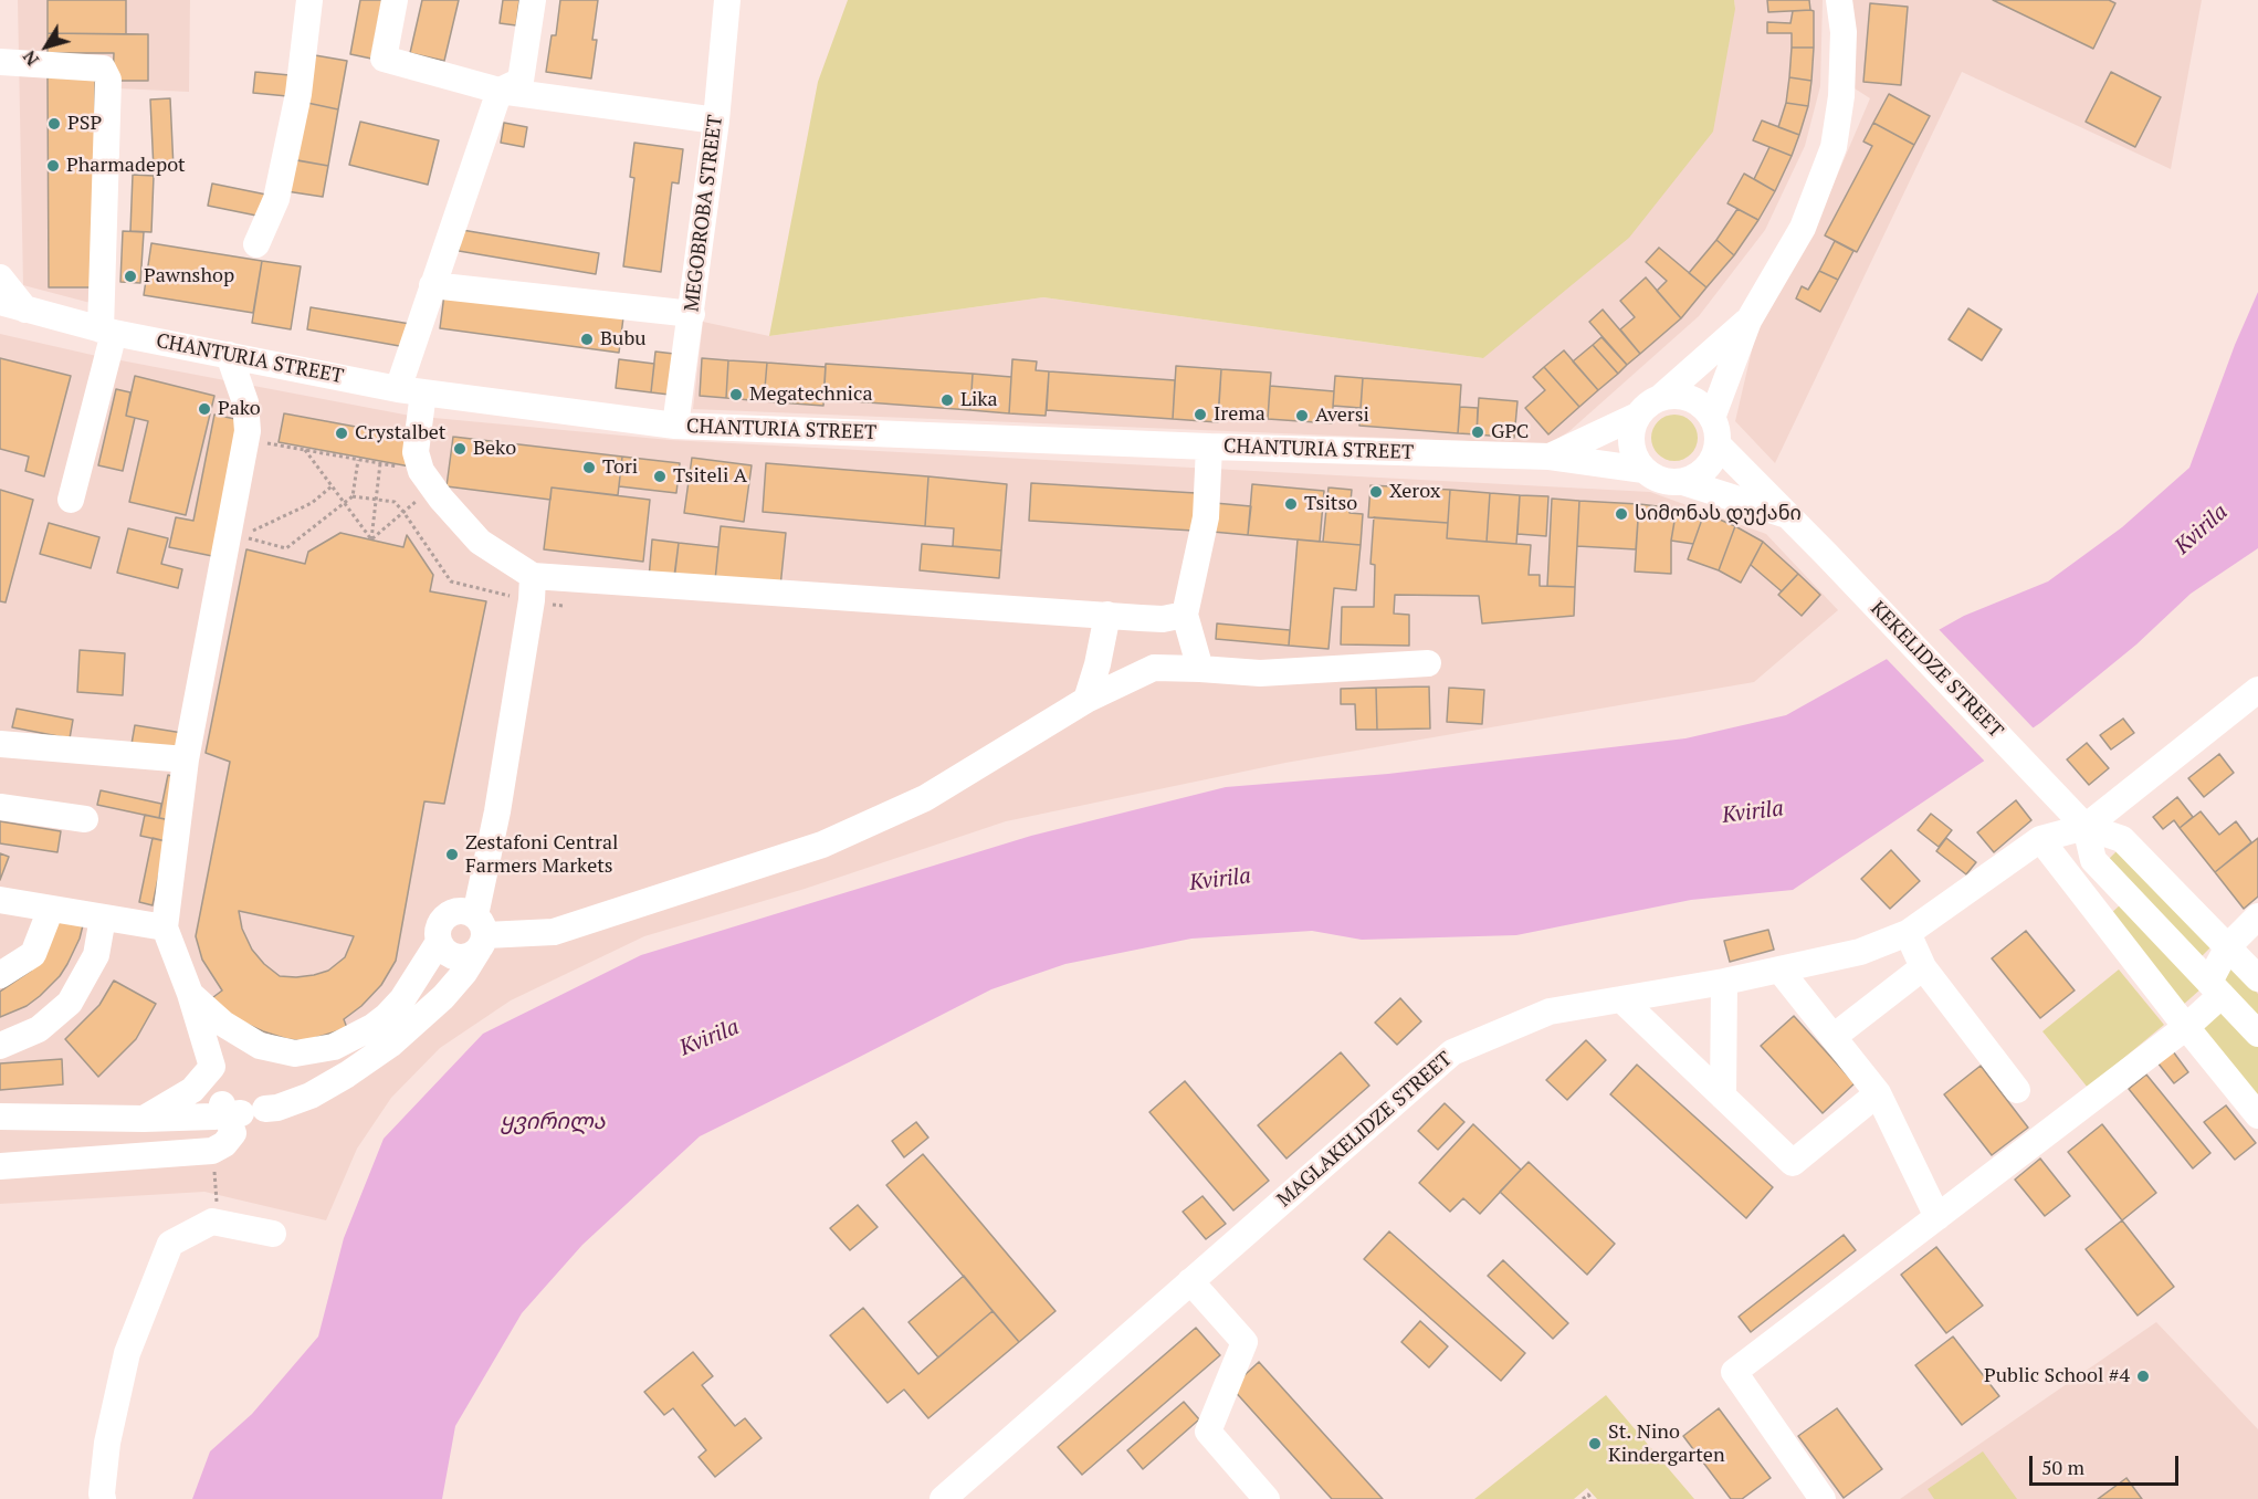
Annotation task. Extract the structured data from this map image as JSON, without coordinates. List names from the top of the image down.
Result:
{
  "streets": {
    "street": [
      "MEGOBROBA STREET",
      "CHANTURIA STREET",
      "KEKELIDZE STREET",
      "MAGLAKELIDZE STREET"
    ]
  },
  "crossings": [
    ["MEGOBROBA STREET", "CHANTURIA STREET"],
    ["CHANTURIA STREET", "KEKELIDZE STREET"],
    ["KEKELIDZE STREET", "MAGLAKELIDZE STREET"]
  ],
  "water": ["Kvirila", "ყვირილა"],
  "places": [
    "PSP",
    "Pharmadepot",
    "Pawnshop",
    "Bubu",
    "Megatechnica",
    "Lika",
    "Pako",
    "Irema",
    "Aversi",
    "GPC",
    "Crystalbet",
    "Beko",
    "Tori",
    "Tsiteli A",
    "Xerox",
    "Tsitso",
    "სიმონას დუქანი",
    "Zestafoni Central Farmers Markets",
    "Public School #4",
    "St. Nino Kindergarten"
  ],
  "scale_bar": "50 m",
  "north": "bottom left"
}
